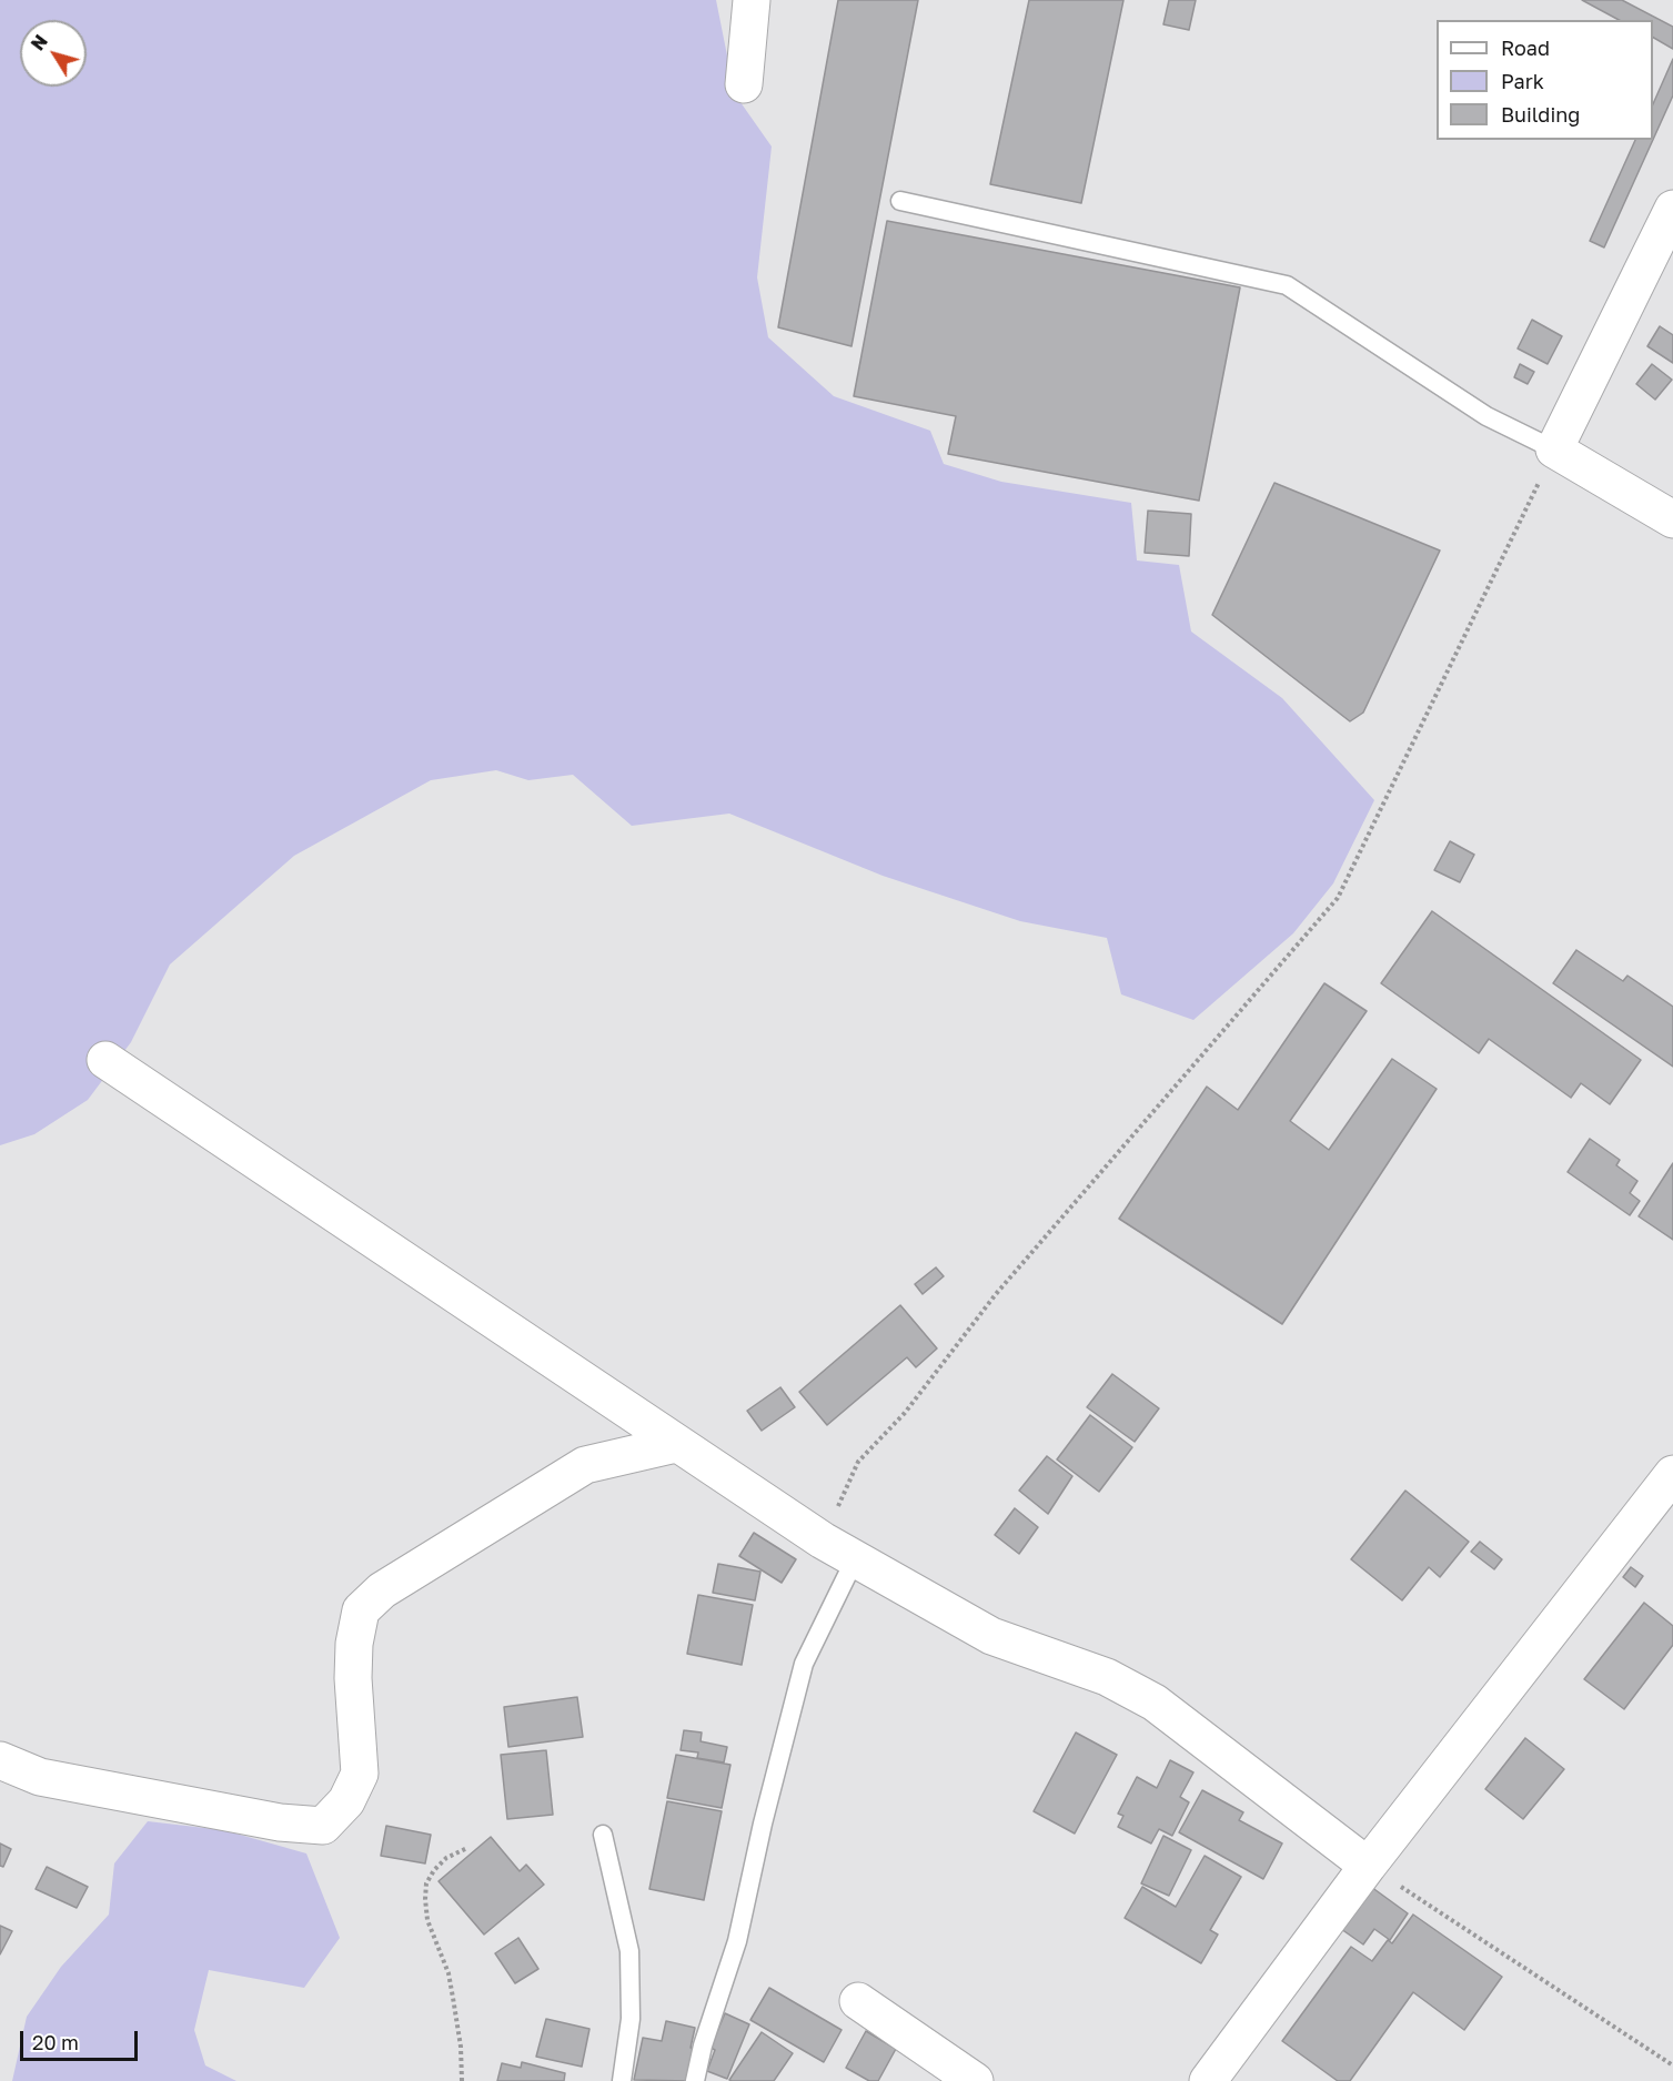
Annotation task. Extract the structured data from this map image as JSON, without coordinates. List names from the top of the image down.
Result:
{
  "legend": ["Road", "Park", "Building"],
  "scale_bar": "20 m",
  "north": "top left"
}
